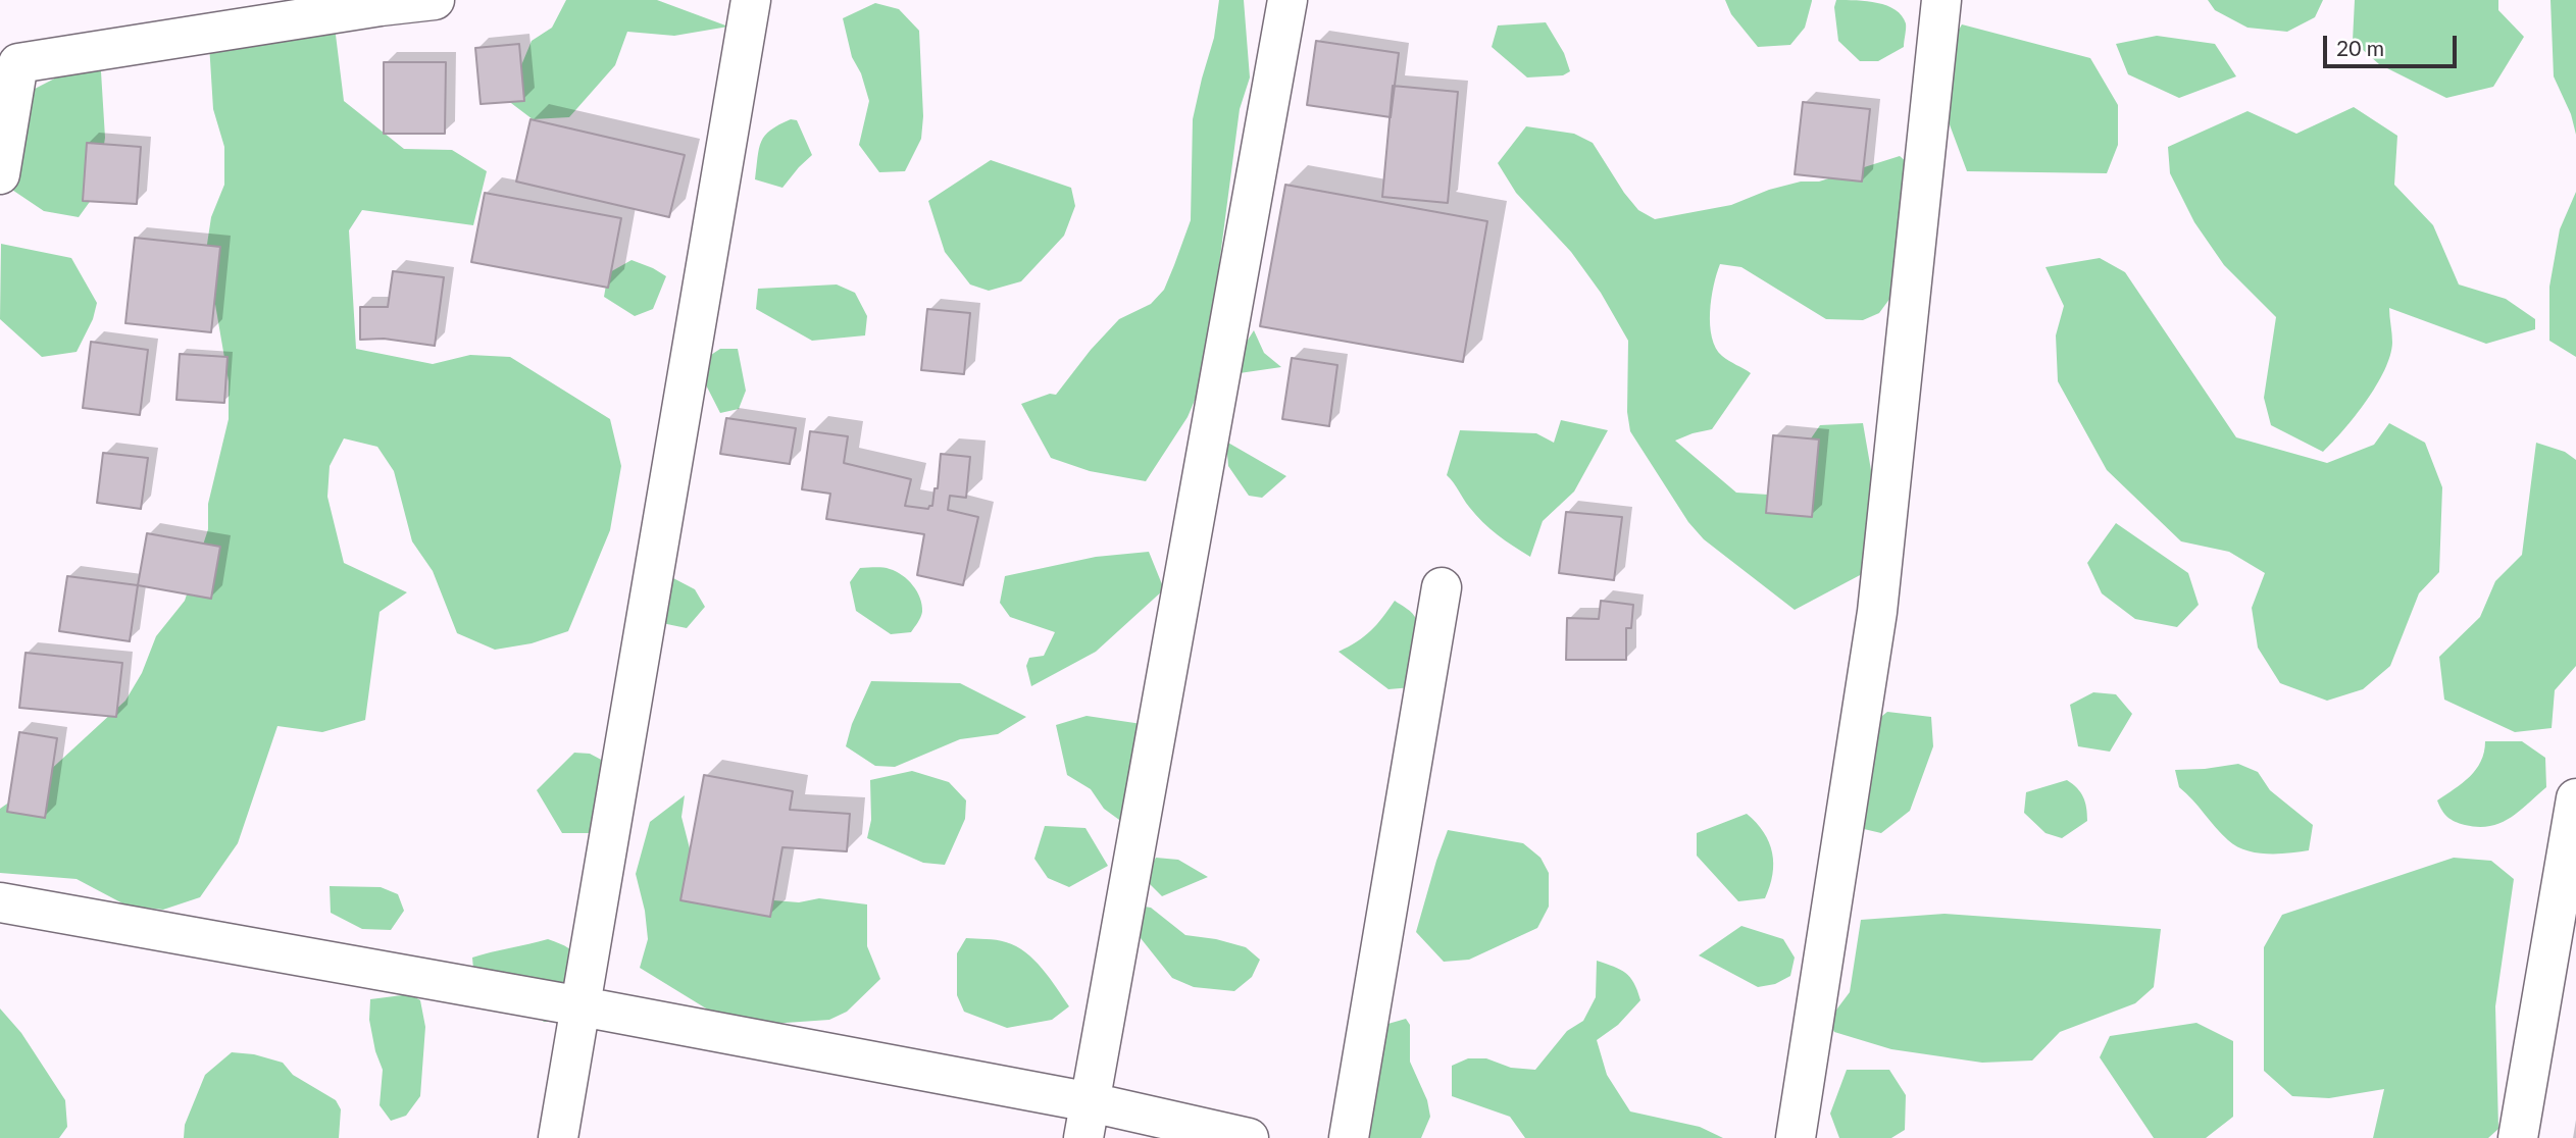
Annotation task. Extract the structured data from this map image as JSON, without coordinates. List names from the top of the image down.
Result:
{
  "scale_bar": "20 m"
}
